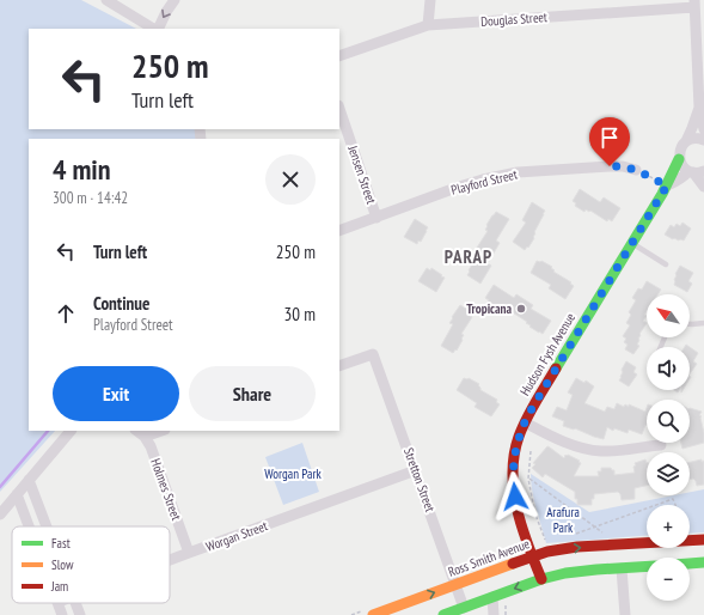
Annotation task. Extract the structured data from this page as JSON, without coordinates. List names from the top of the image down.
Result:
{
  "streets": {
    "street": [
      "Douglas Street",
      "Jensen Street",
      "Playford Street",
      "Hudson Fysh Avenue",
      "Stretton Street",
      "Holmes Street",
      "Worgan Street",
      "Ross Smith Avenue"
    ]
  },
  "crossings": [
    ["Jensen Street", "Playford Street"],
    ["Hudson Fysh Avenue", "Ross Smith Avenue"],
    ["Stretton Street", "Worgan Street"],
    ["Stretton Street", "Ross Smith Avenue"],
    ["Holmes Street", "Worgan Street"]
  ],
  "districts": ["PARAP"],
  "parks": ["Worgan Park", "Arafura Park"],
  "places": ["Tropicana"],
  "legend": ["Fast", "Slow", "Jam"],
  "north": "top left",
  "page": {
    "turn": ["250 m", "Turn left"],
    "heading": ["4 min", "300 m · 14:42"],
    "list": [
      {
        "name": "Turn left",
        "value": "250 m"
      },
      {
        "name": "Continue",
        "note": "Playford Street",
        "value": "30 m"
      }
    ],
    "map_buttons": ["+", "−"],
    "buttons": ["Exit", "Share"]
  }
}
